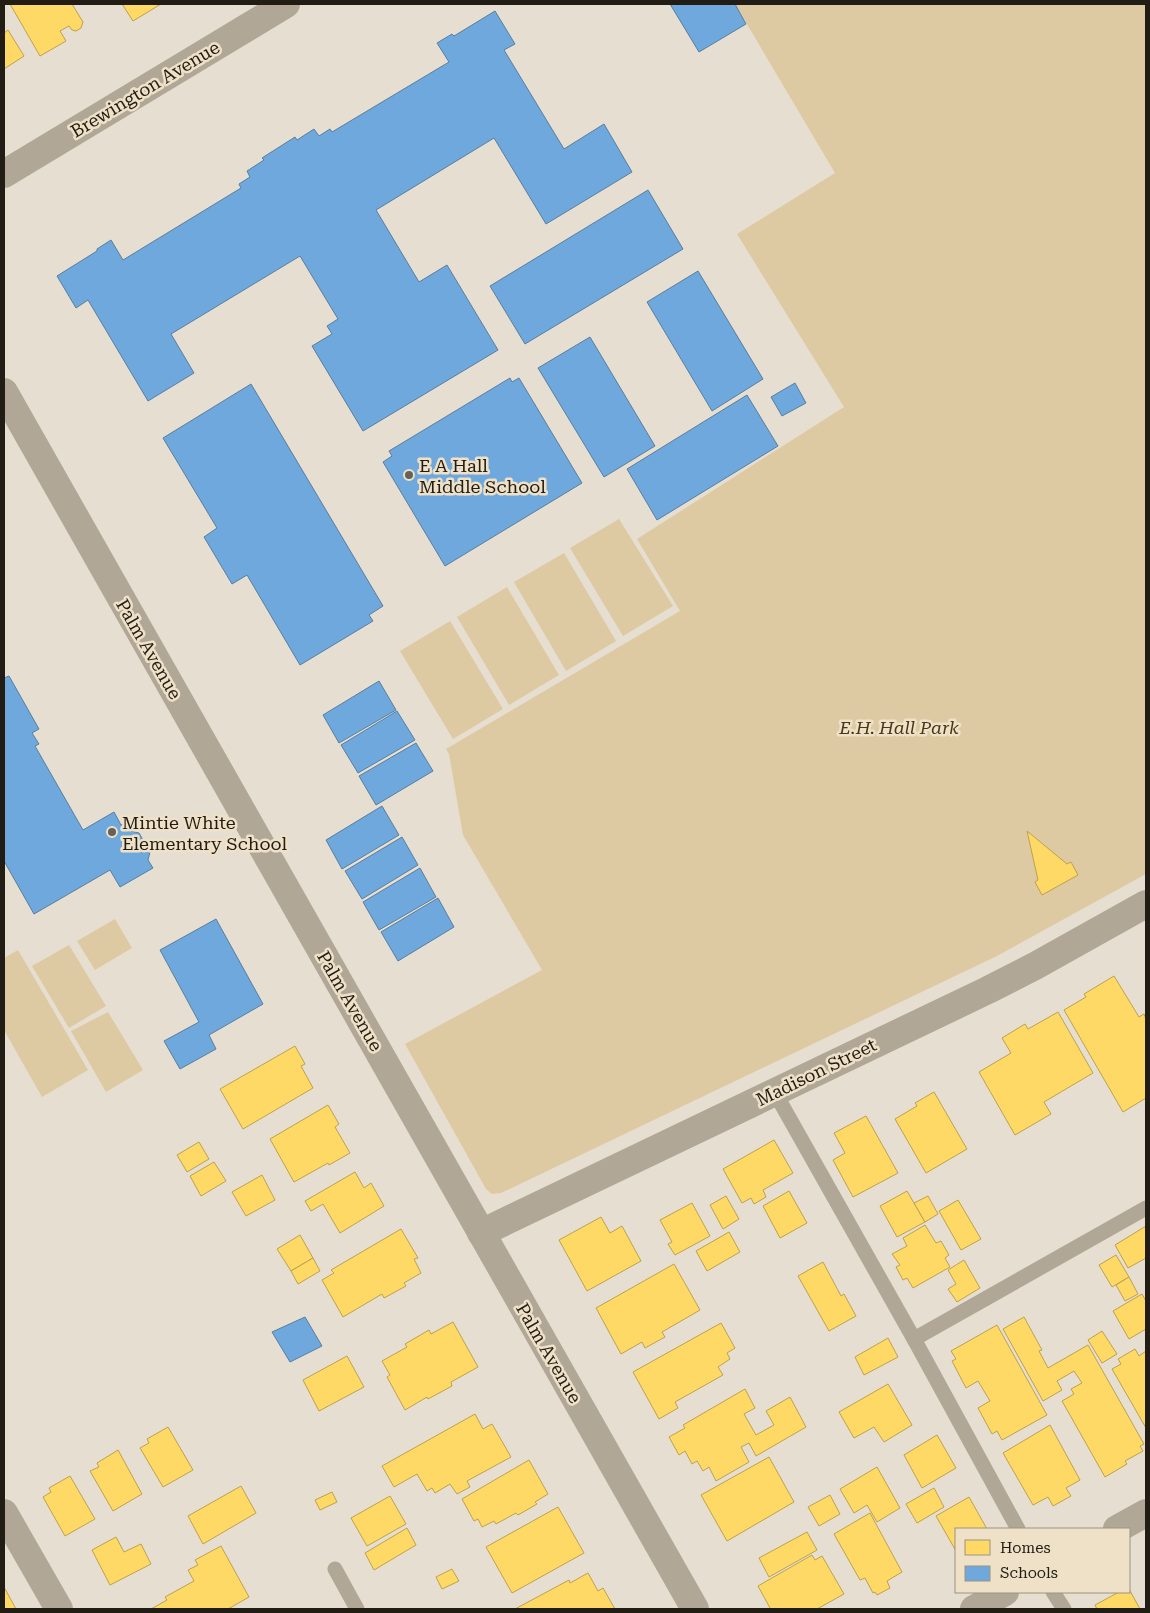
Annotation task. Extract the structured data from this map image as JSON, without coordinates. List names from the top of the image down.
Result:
{
  "streets": {
    "street": ["Brewington Avenue", "Palm Avenue", "Madison Street"]
  },
  "crossings": [
    ["Palm Avenue", "Madison Street"]
  ],
  "parks": ["E.H. Hall Park"],
  "places": ["E A Hall Middle School", "Mintie White Elementary School"],
  "legend": ["Homes", "Schools"]
}
